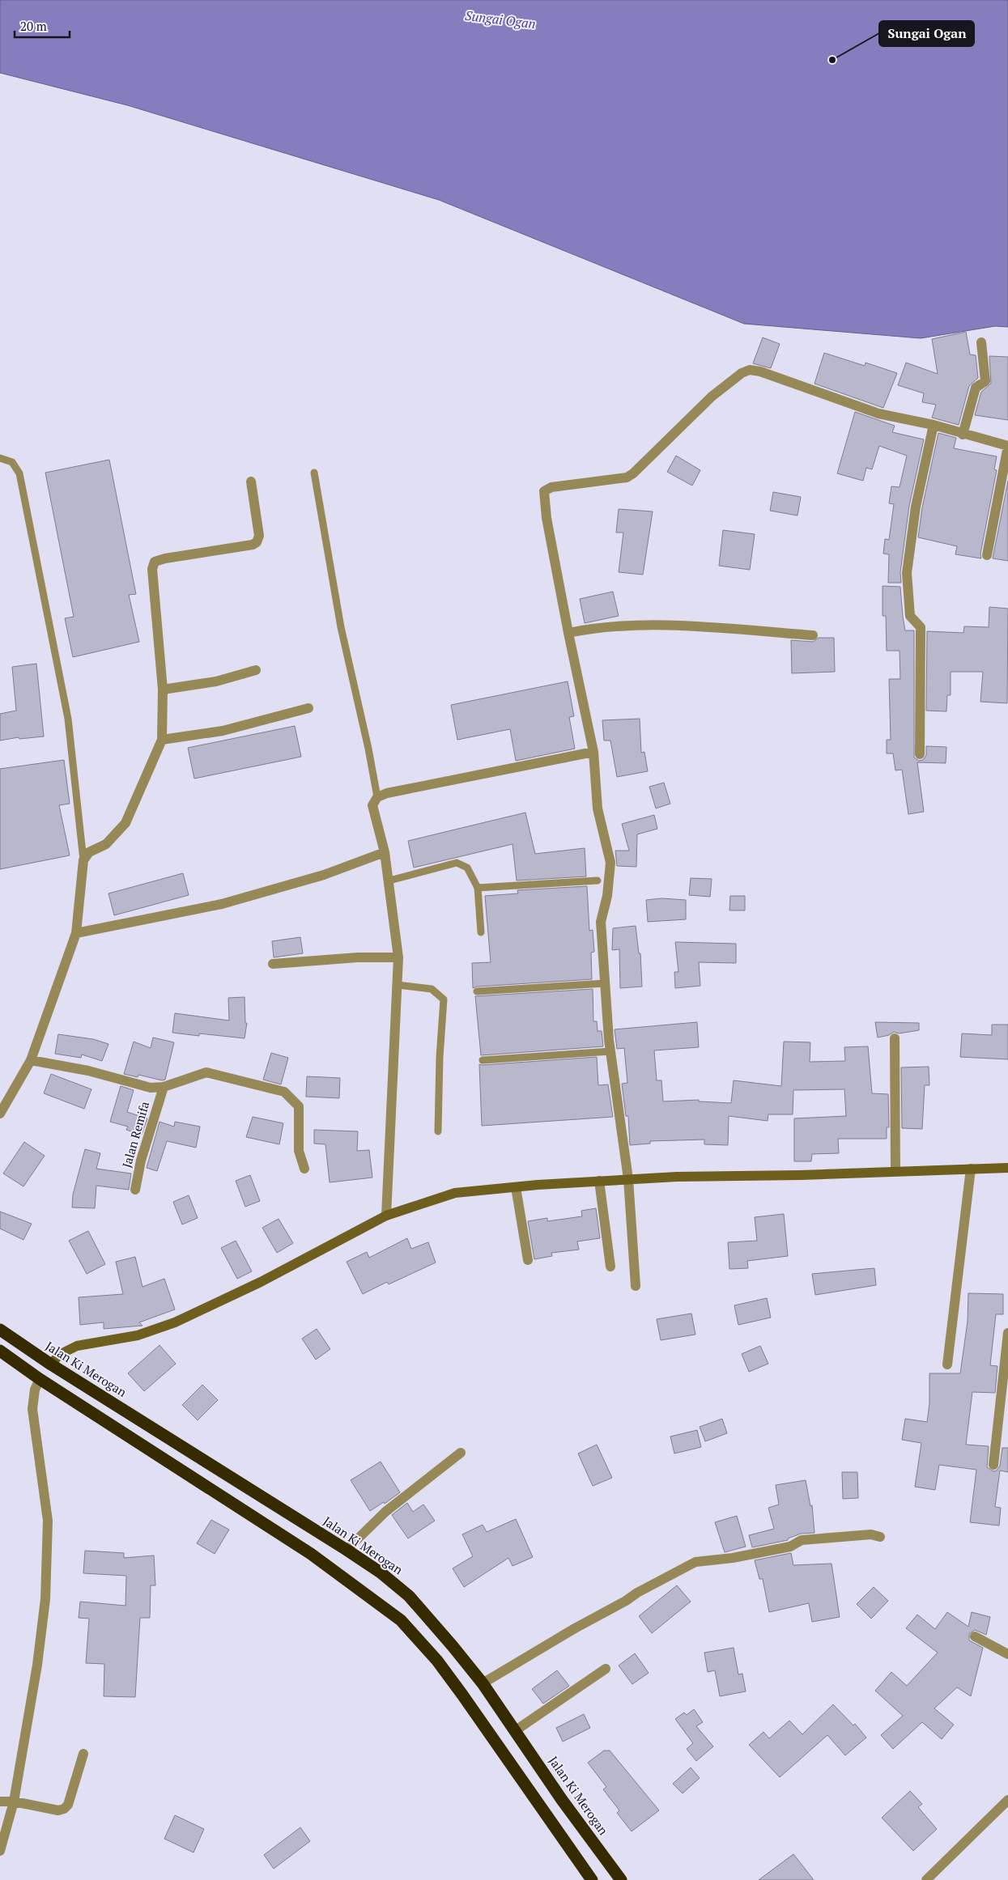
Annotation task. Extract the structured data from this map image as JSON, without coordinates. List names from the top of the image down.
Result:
{
  "streets": {
    "highway": ["Jalan Ki Merogan"],
    "street": ["Jalan Remifa"]
  },
  "water": ["Sungai Ogan"],
  "places": ["Sungai Ogan"],
  "scale_bar": "20 m"
}
